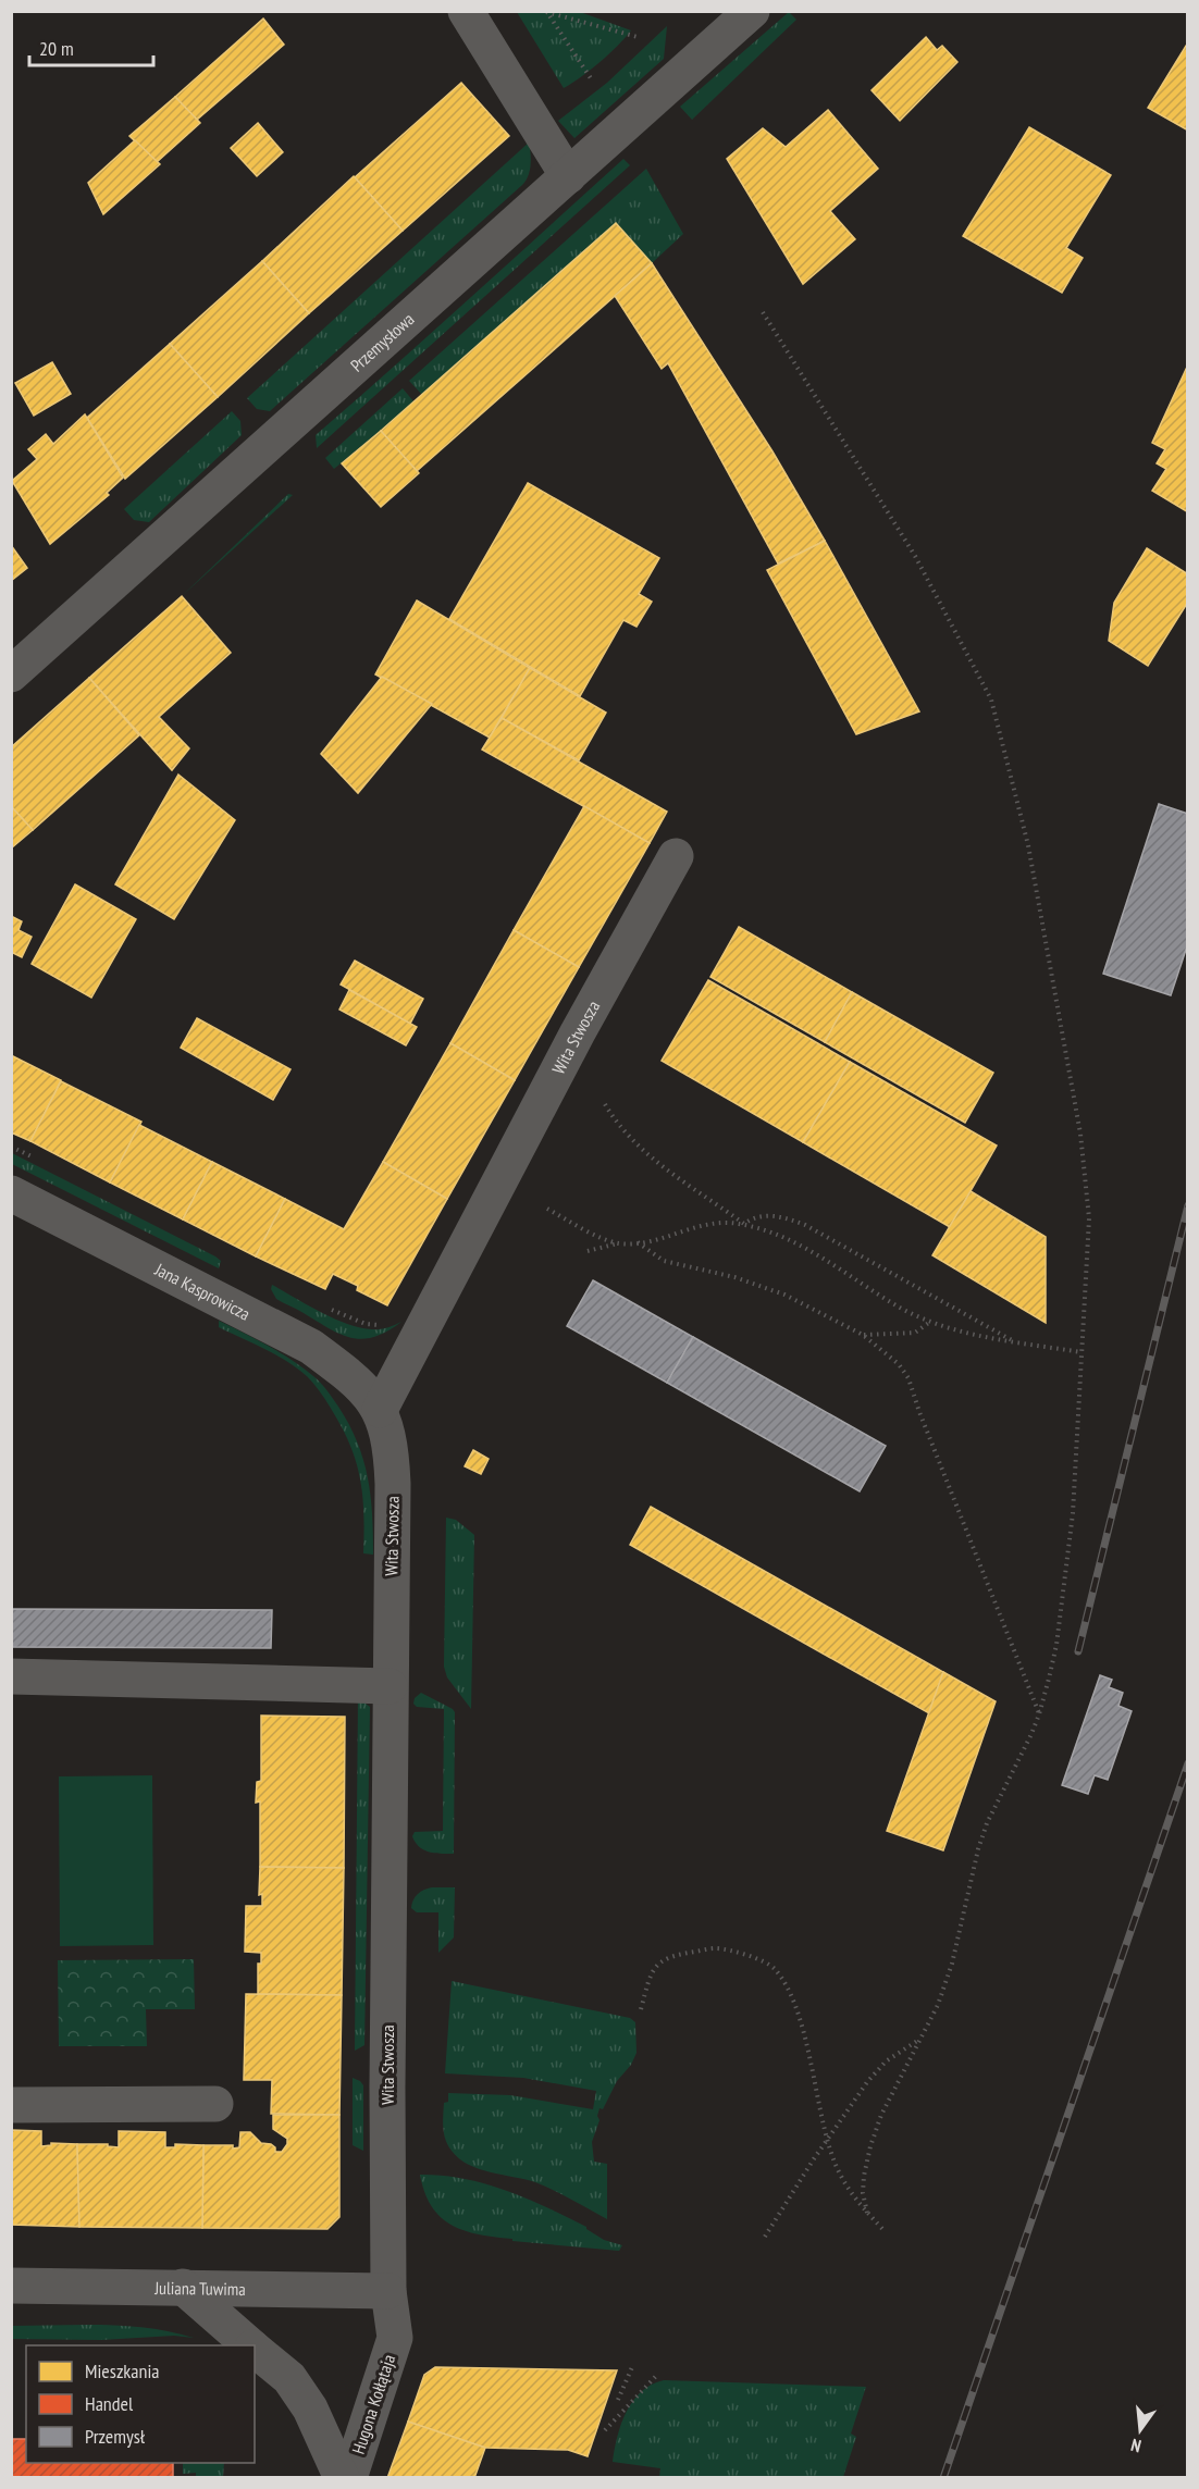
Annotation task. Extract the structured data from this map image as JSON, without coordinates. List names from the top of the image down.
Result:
{
  "streets": {
    "street": [
      "Przemysłowa",
      "Wita Stwosza",
      "Jana Kasprowicza",
      "Juliana Tuwima",
      "Hugona Kołłątaja"
    ]
  },
  "crossings": [
    ["Wita Stwosza", "Jana Kasprowicza"],
    ["Wita Stwosza", "Juliana Tuwima"],
    ["Wita Stwosza", "Hugona Kołłątaja"],
    ["Juliana Tuwima", "Hugona Kołłątaja"]
  ],
  "legend": ["Mieszkania", "Handel", "Przemysł"],
  "scale_bar": "20 m",
  "north": "bottom"
}
